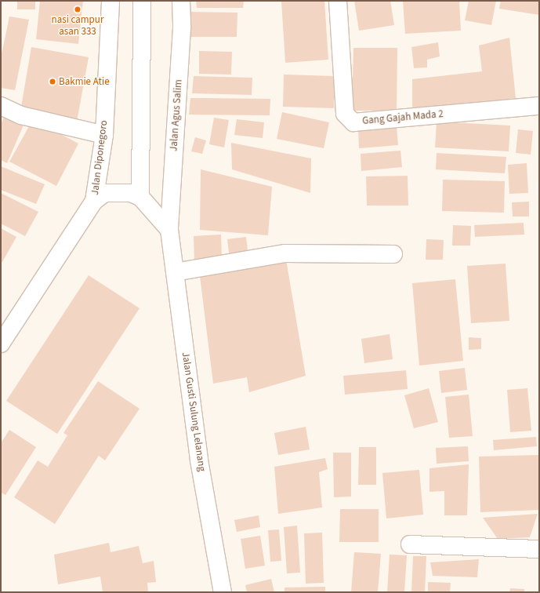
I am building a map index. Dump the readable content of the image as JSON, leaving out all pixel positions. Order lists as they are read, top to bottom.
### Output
{
  "streets": {
    "street": [
      "Jalan Agus Salim",
      "Gang Gajah Mada 2",
      "Jalan Diponegoro",
      "Jalan Gusti Sulung Lelanang"
    ]
  },
  "crossings": [
    ["Jalan Agus Salim", "Jalan Gusti Sulung Lelanang"]
  ],
  "places": ["nasi campur asan 333", "Bakmie Atie"]
}
